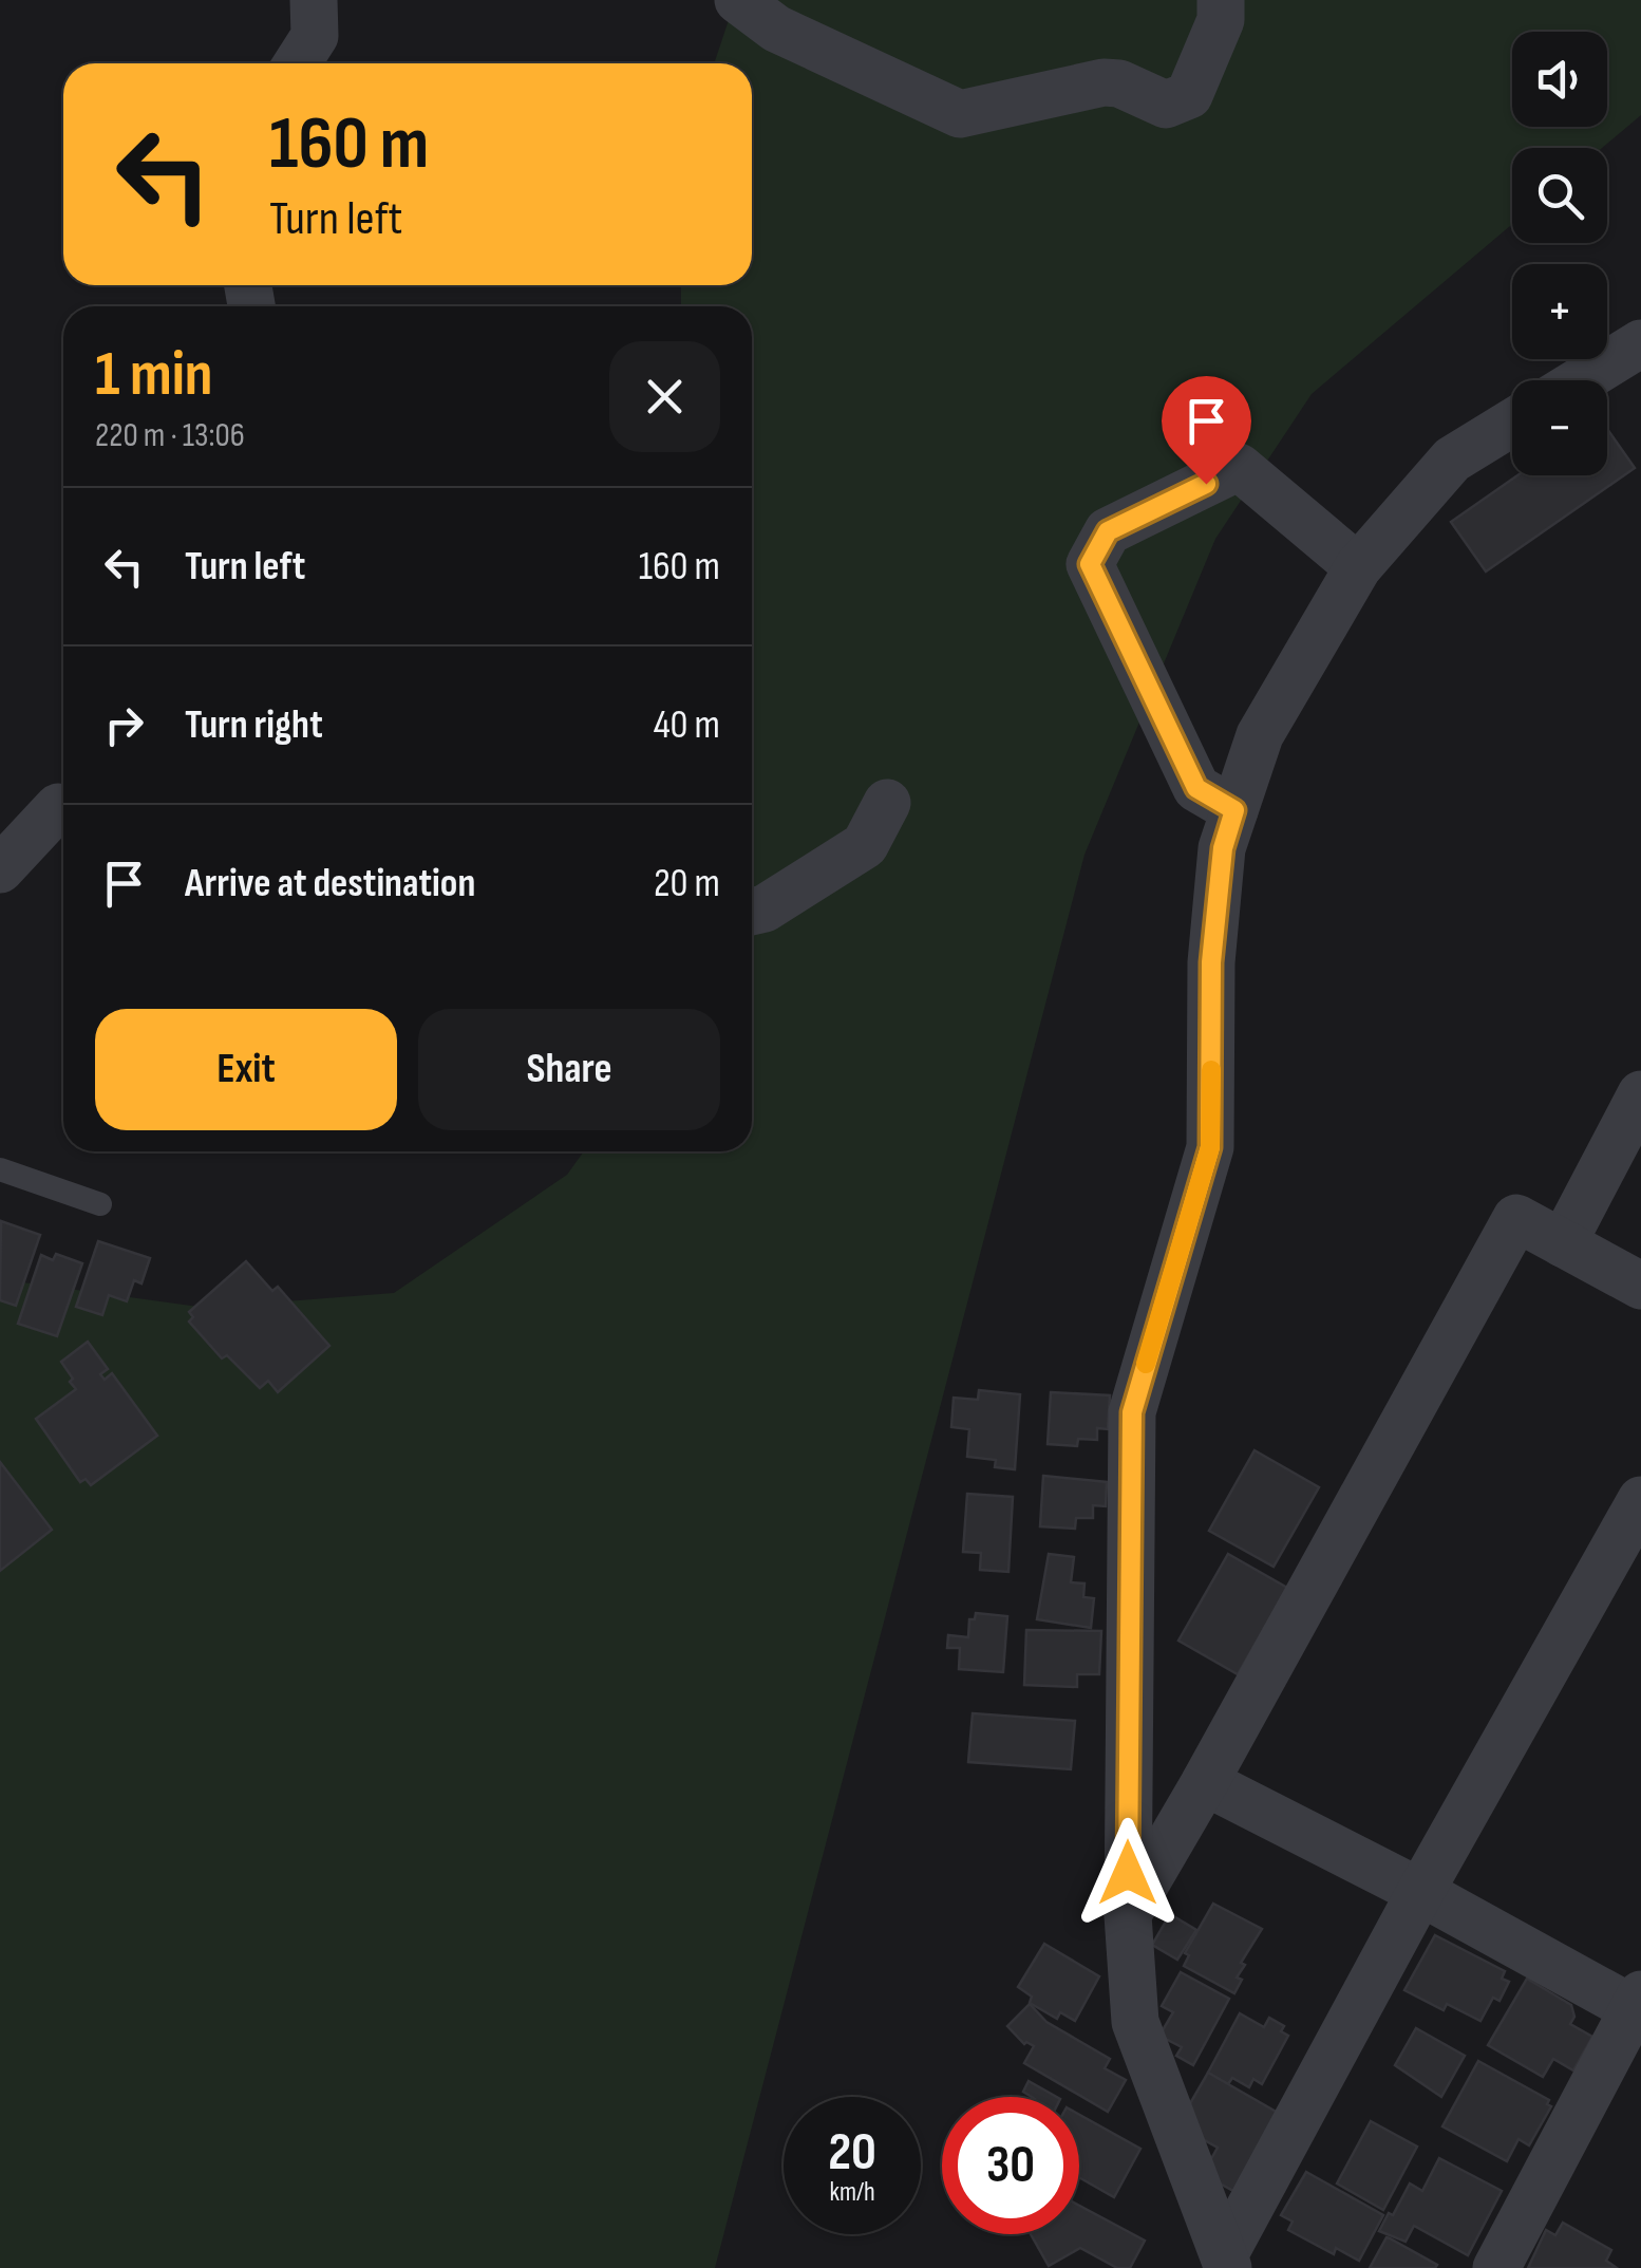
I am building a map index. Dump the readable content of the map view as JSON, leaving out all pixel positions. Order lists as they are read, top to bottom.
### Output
{
  "page": {
    "map_buttons": ["+", "−"],
    "turn": ["160 m", "Turn left"],
    "heading": ["1 min", "220 m · 13:06"],
    "list": [
      {
        "name": "Turn left",
        "value": "160 m"
      },
      {
        "name": "Turn right",
        "value": "40 m"
      },
      {
        "name": "Arrive at destination",
        "value": "20 m"
      }
    ],
    "buttons": ["Exit", "Share"],
    "speed": "20 km/h",
    "limit": "30"
  }
}
